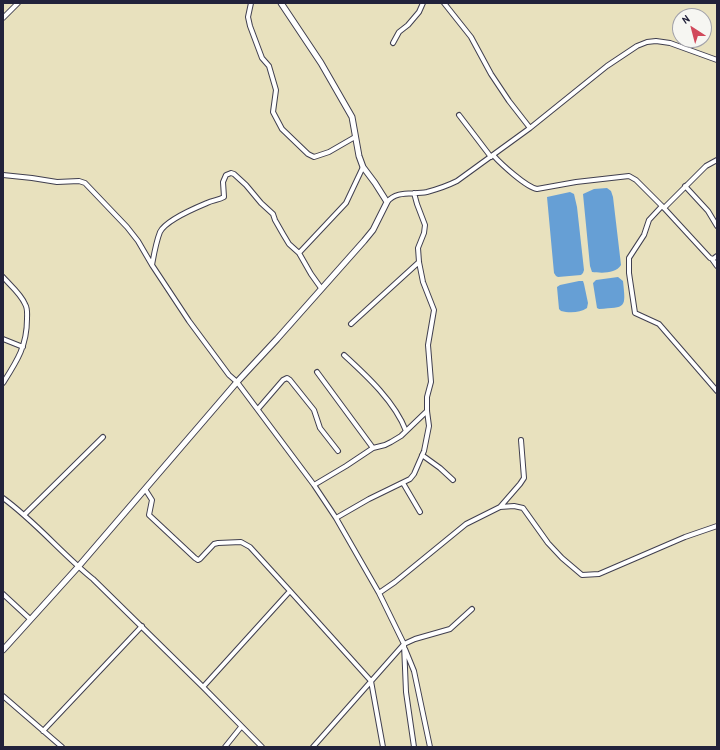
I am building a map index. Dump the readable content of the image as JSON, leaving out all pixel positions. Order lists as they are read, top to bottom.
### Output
{
  "north": "top left"
}
